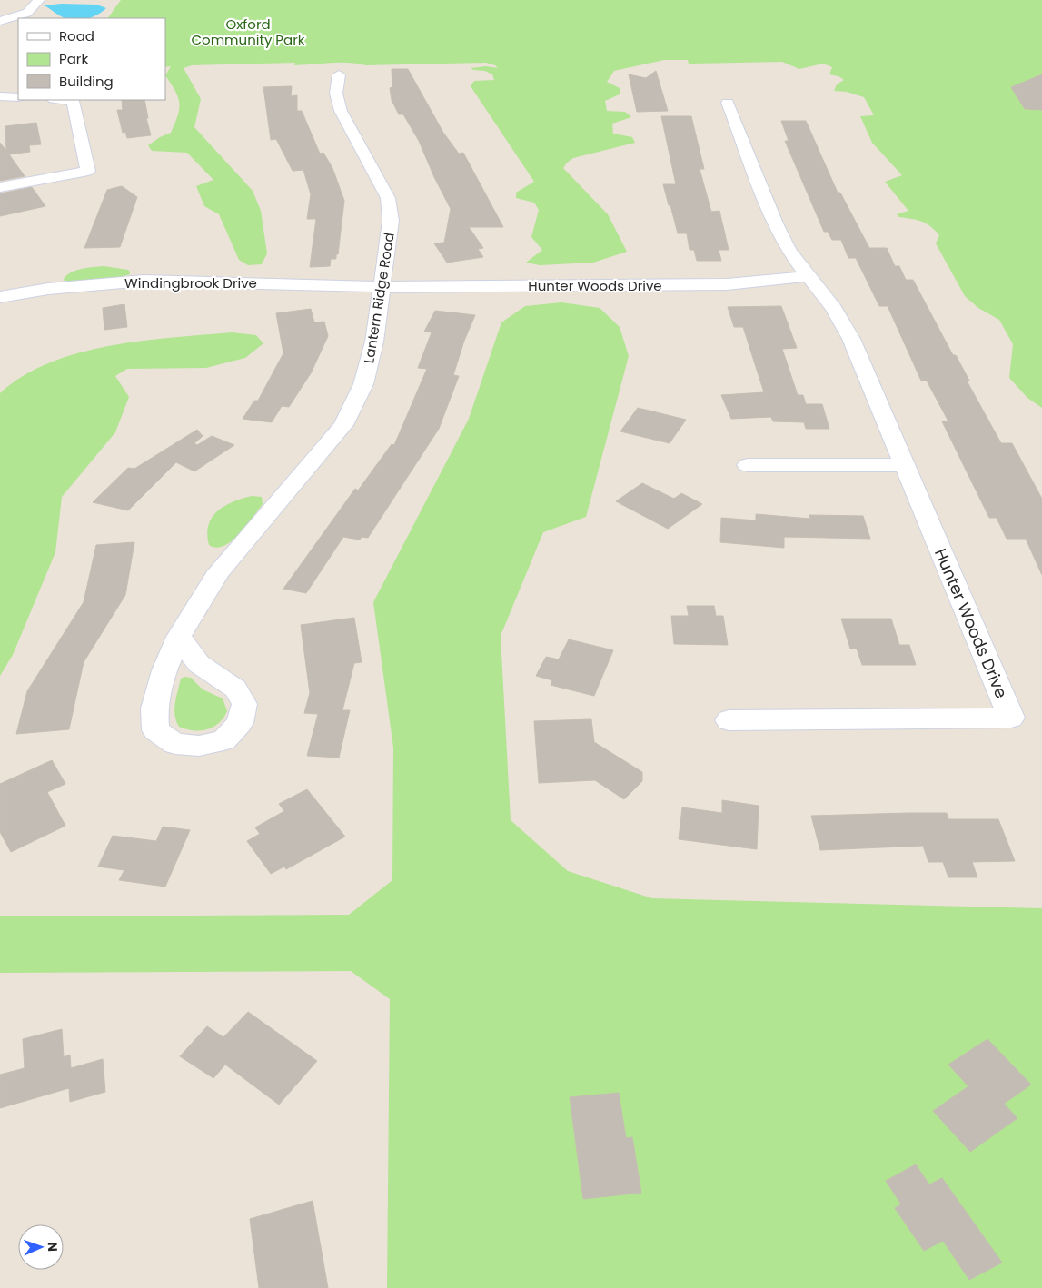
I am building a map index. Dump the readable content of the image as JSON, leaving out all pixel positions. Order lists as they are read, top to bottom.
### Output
{
  "streets": {
    "street": ["Windingbrook Drive", "Hunter Woods Drive", "Lantern Ridge Road"]
  },
  "crossings": [
    ["Windingbrook Drive", "Hunter Woods Drive"],
    ["Windingbrook Drive", "Lantern Ridge Road"],
    ["Hunter Woods Drive", "Lantern Ridge Road"]
  ],
  "parks": ["Oxford Community Park"],
  "legend": ["Road", "Park", "Building"],
  "north": "right"
}
